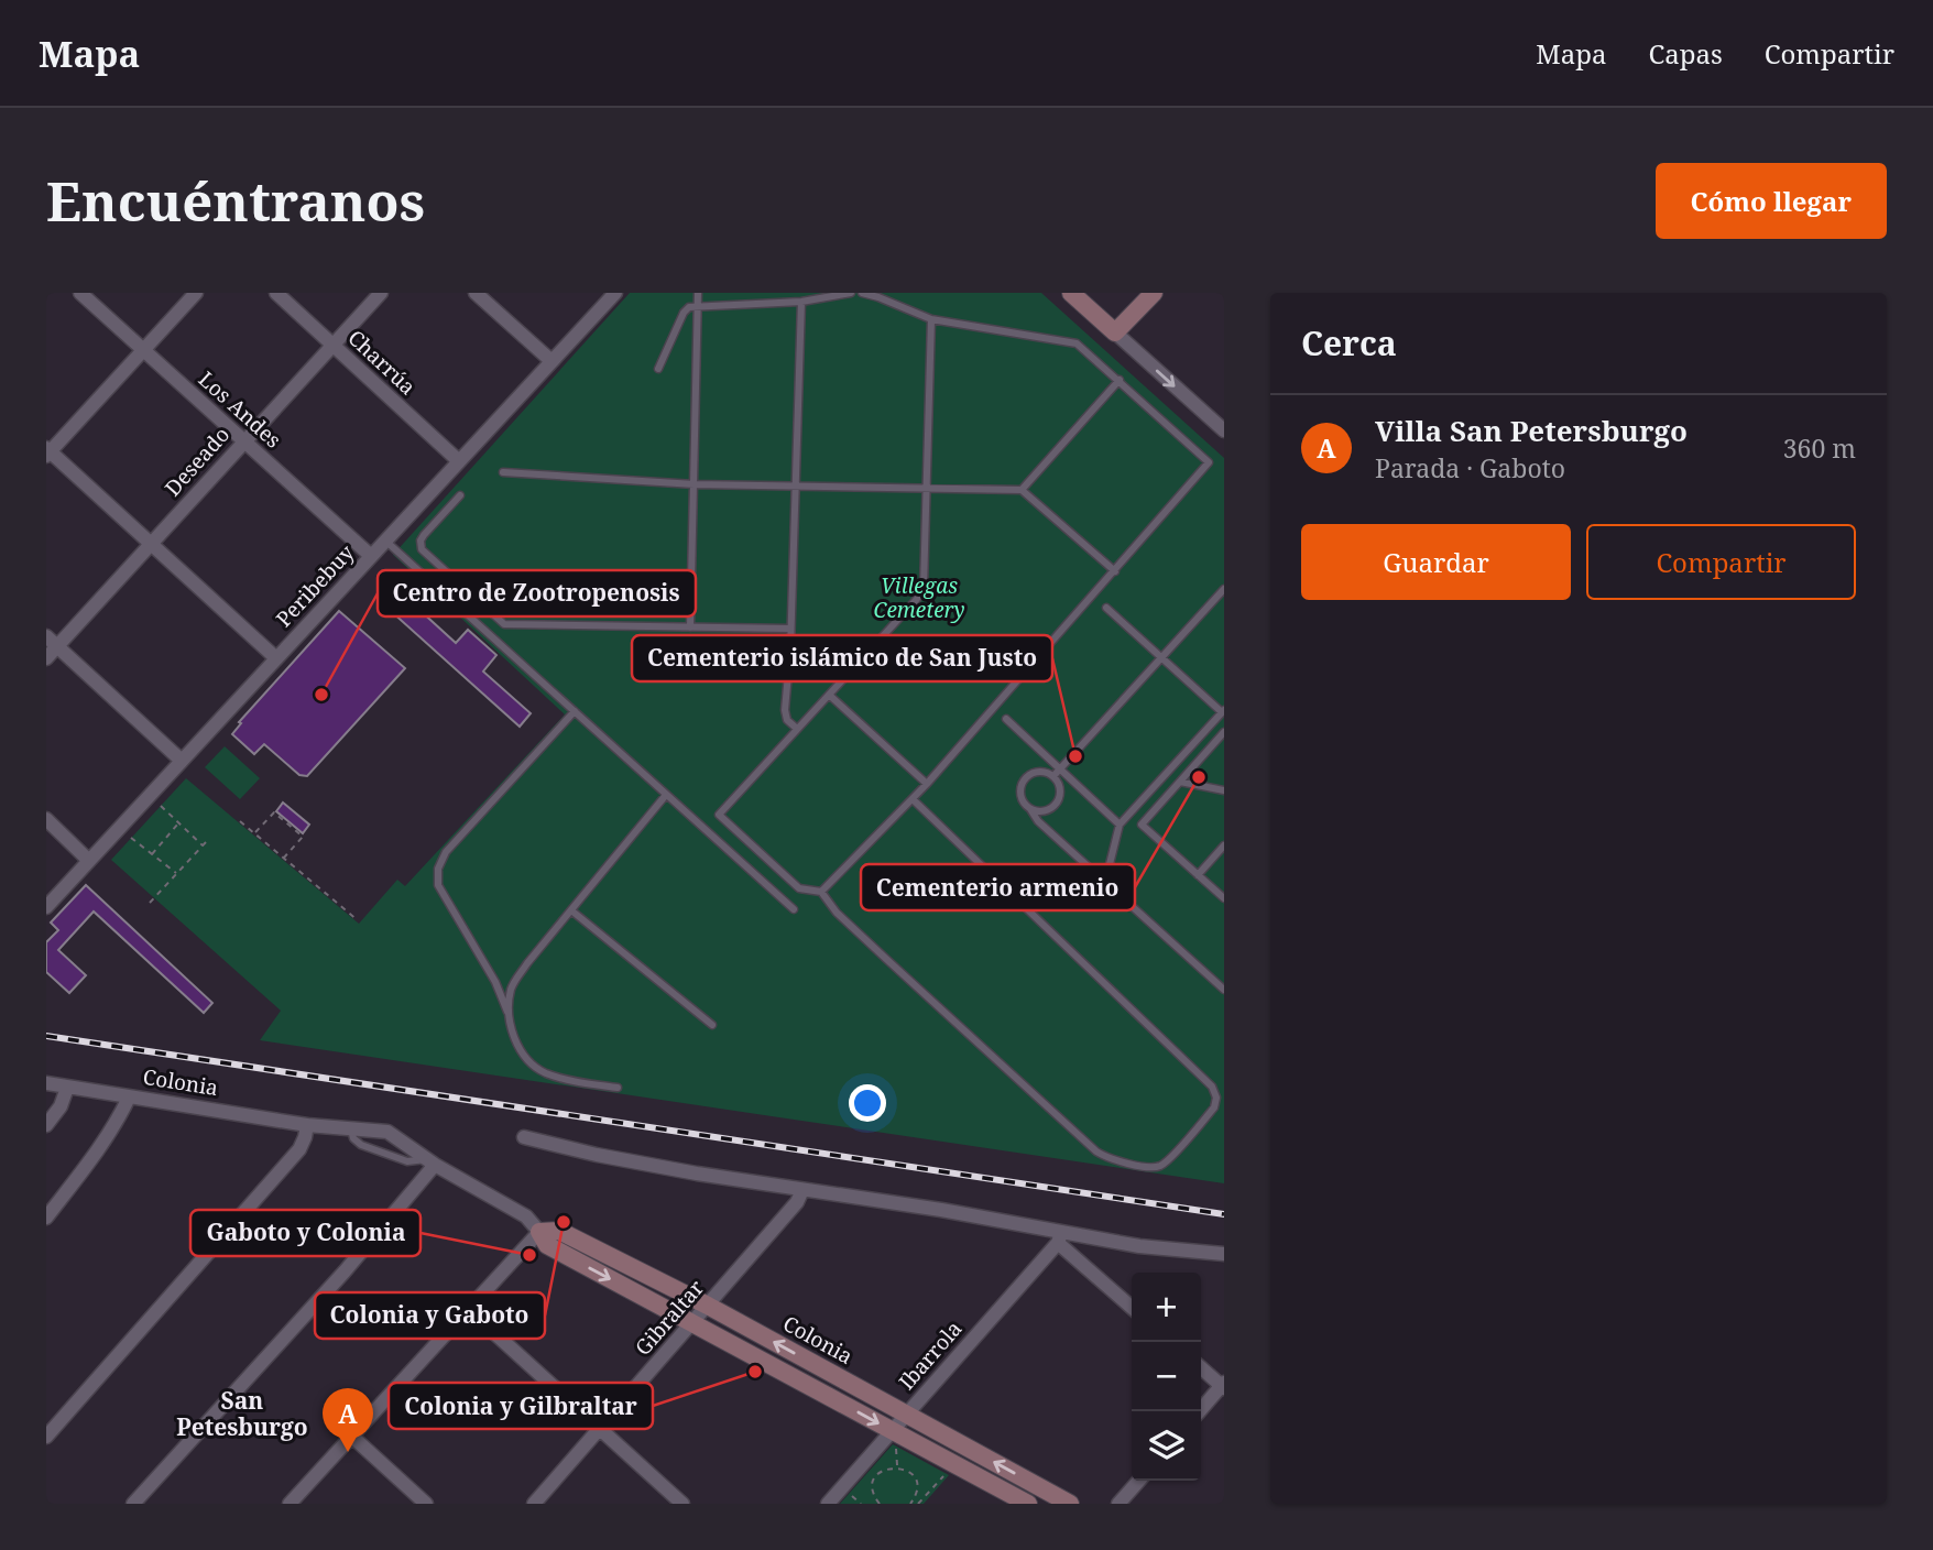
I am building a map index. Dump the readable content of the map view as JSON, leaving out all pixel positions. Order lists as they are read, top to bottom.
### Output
{
  "streets": {
    "street": [
      "Charrúa",
      "Los Andes",
      "Deseado",
      "Peribebuy",
      "Colonia",
      "Gibraltar",
      "Ibarrola"
    ]
  },
  "crossings": [
    ["Charrúa", "Deseado"],
    ["Charrúa", "Peribebuy"],
    ["Los Andes", "Deseado"],
    ["Los Andes", "Peribebuy"],
    ["Colonia", "Gibraltar"],
    ["Colonia", "Ibarrola"]
  ],
  "districts": ["San Petesburgo"],
  "parks": ["Villegas Cemetery"],
  "places": [
    "Centro de Zootropenosis",
    "Cementerio islámico de San Justo",
    "Cementerio armenio",
    "Colonia y Gaboto",
    "Gaboto y Colonia",
    "Colonia y Gilbraltar"
  ],
  "page": {
    "header": "Mapa",
    "nav": ["Mapa", "Capas", "Compartir"],
    "buttons": [
      "Cómo llegar",
      ["Guardar", "Compartir"]
    ],
    "title": "Encuéntranos",
    "heading": "Cerca",
    "list": [
      {
        "mark": "A",
        "name": "Villa San Petersburgo",
        "note": "Parada · Gaboto",
        "value": "360 m"
      }
    ],
    "map_buttons": ["+", "−"],
    "pins": "A"
  }
}
